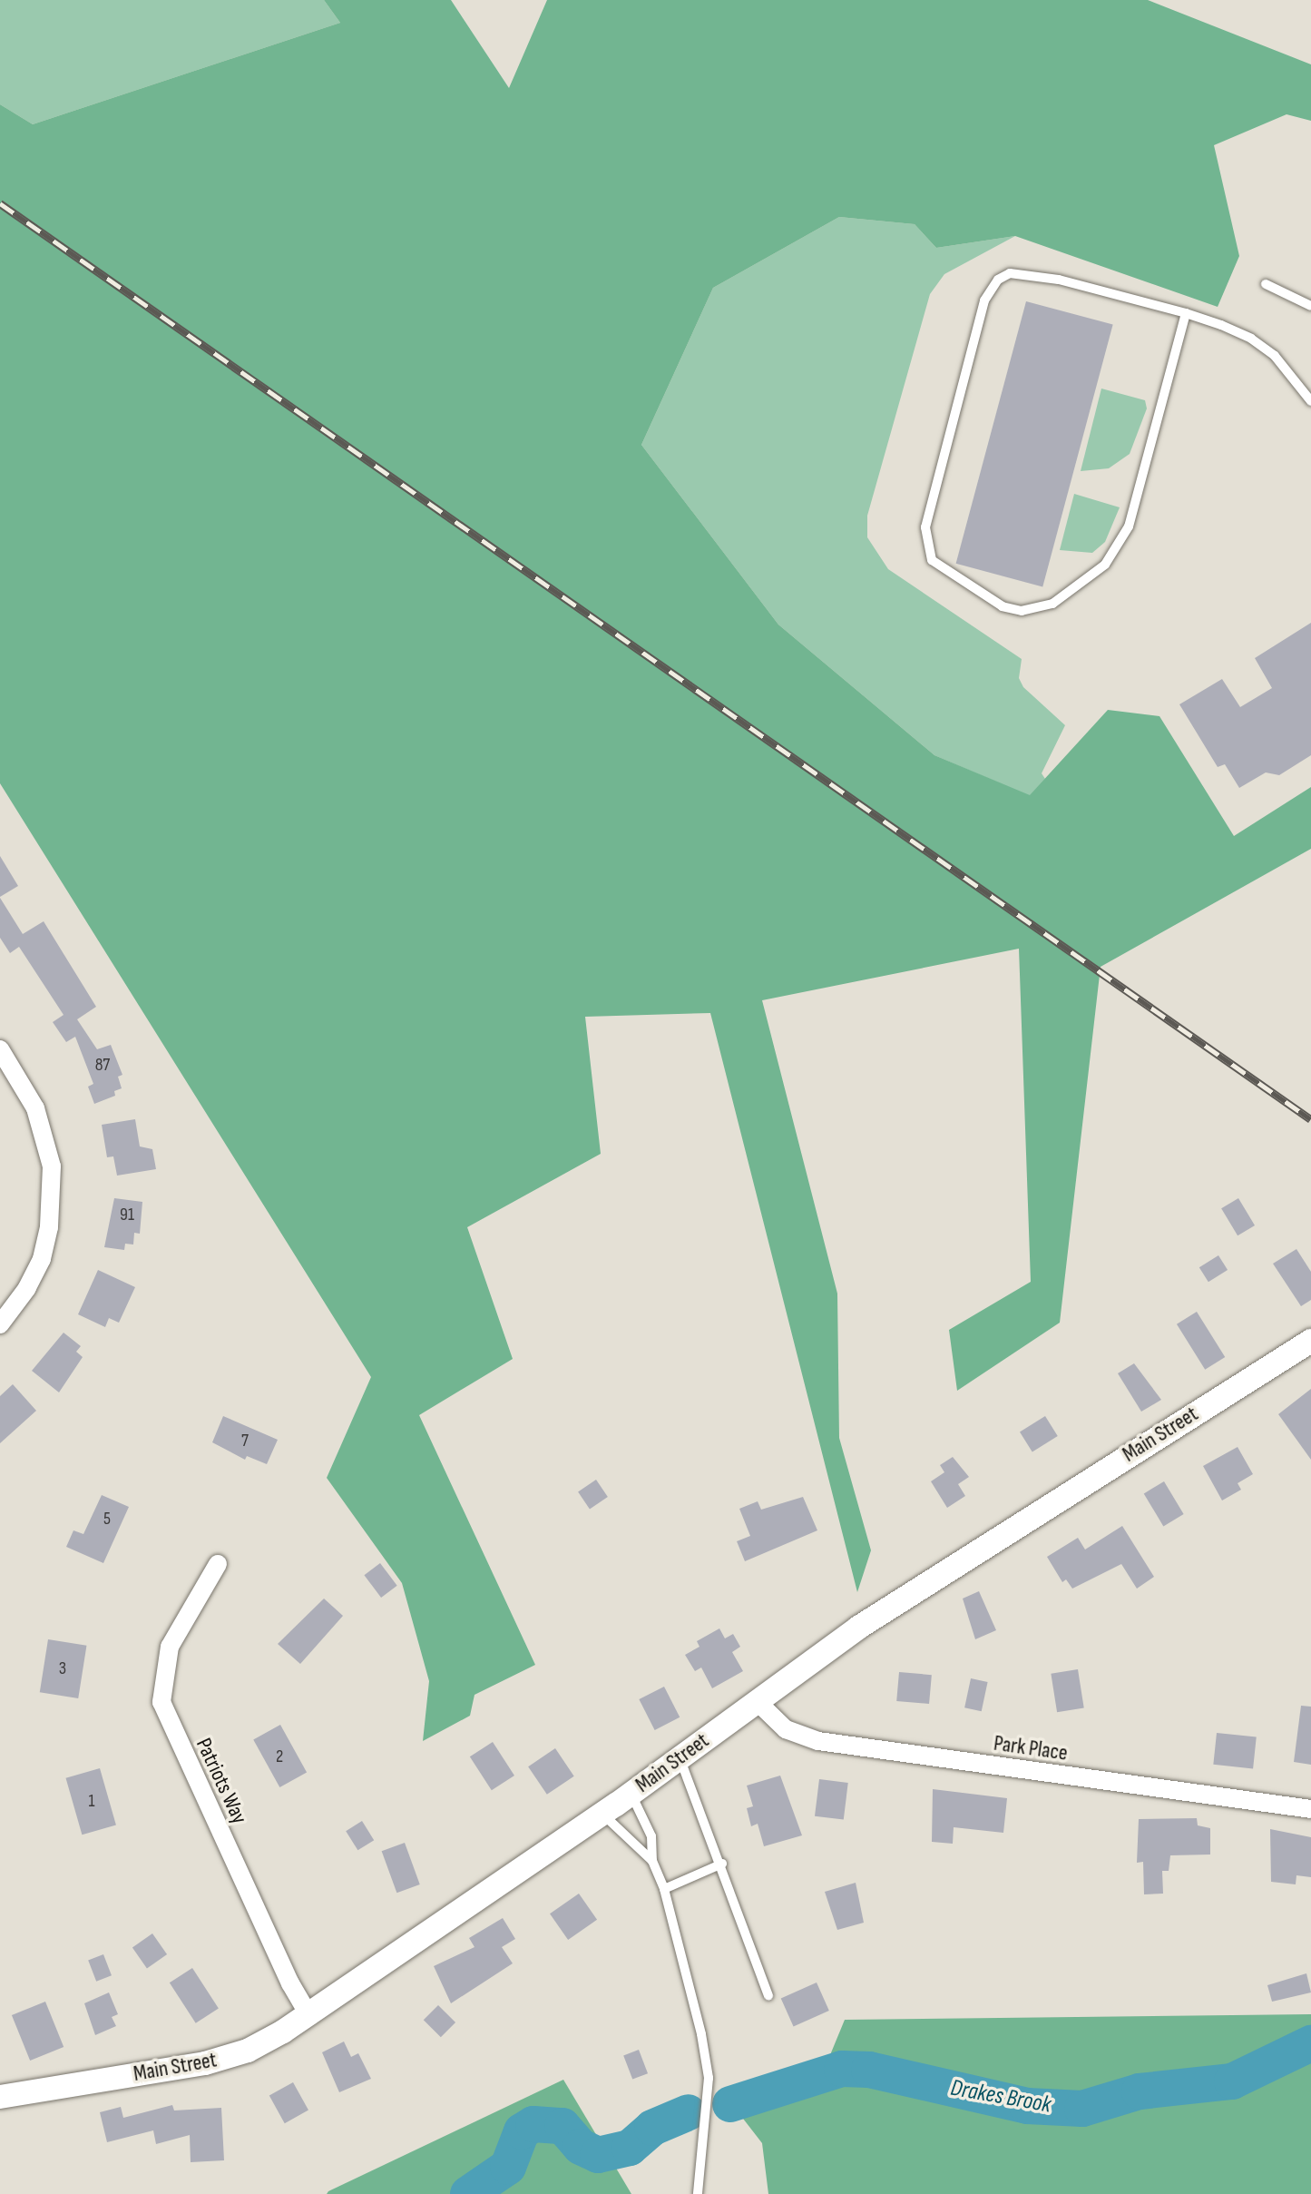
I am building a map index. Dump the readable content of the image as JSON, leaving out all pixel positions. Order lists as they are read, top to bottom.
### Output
{
  "streets": {
    "street": ["Main Street", "Park Place", "Patriots Way"]
  },
  "crossings": [
    ["Main Street", "Park Place"],
    ["Main Street", "Patriots Way"]
  ],
  "water": ["Drakes Brook"],
  "house_numbers": [
    "87",
    "91",
    "7",
    "5",
    "3",
    "2",
    "1"
  ]
}
